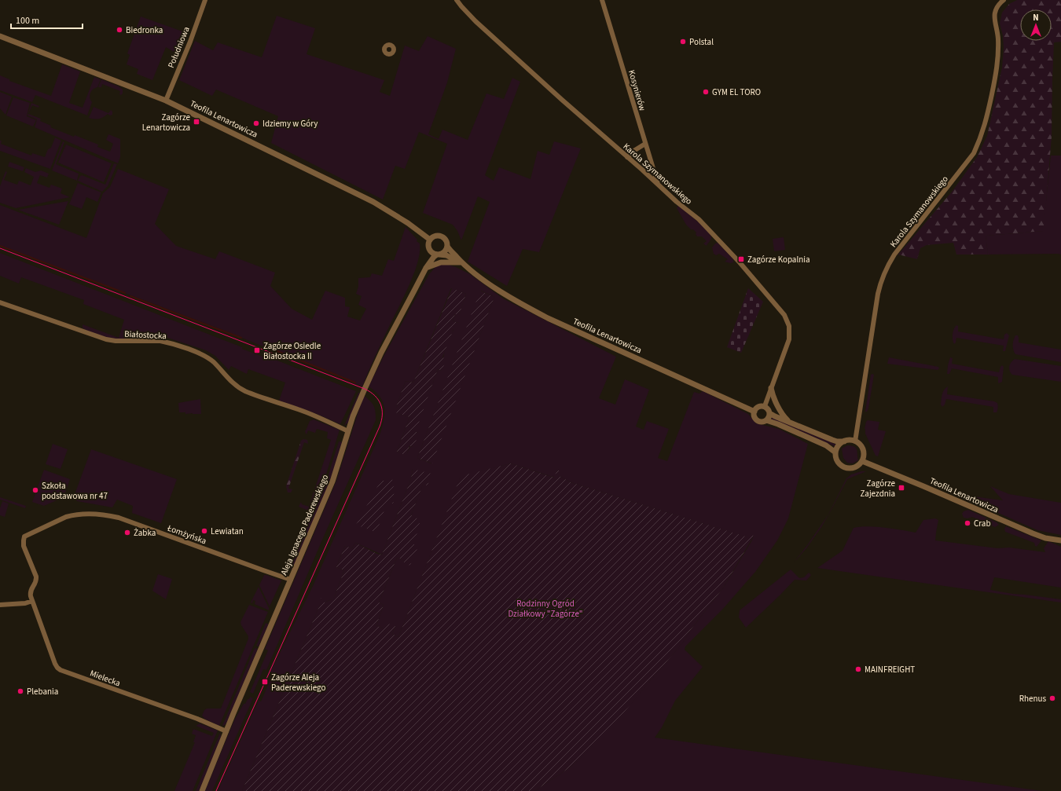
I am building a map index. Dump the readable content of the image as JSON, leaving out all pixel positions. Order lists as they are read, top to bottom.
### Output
{
  "streets": {
    "street": [
      "Południowa",
      "Kosynierów",
      "Teofila Lenartowicza",
      "Karola Szymanowskiego",
      "Białostocka",
      "Aleja Ignacego Paderewskiego",
      "Łomżyńska",
      "Mielecka"
    ]
  },
  "crossings": [
    ["Południowa", "Teofila Lenartowicza"],
    ["Kosynierów", "Karola Szymanowskiego"],
    ["Teofila Lenartowicza", "Karola Szymanowskiego"],
    ["Teofila Lenartowicza", "Aleja Ignacego Paderewskiego"],
    ["Białostocka", "Aleja Ignacego Paderewskiego"],
    ["Aleja Ignacego Paderewskiego", "Łomżyńska"],
    ["Aleja Ignacego Paderewskiego", "Mielecka"],
    ["Łomżyńska", "Mielecka"]
  ],
  "parks": ["Rodzinny Ogród Działkowy \"Zagórze\""],
  "places": {
    "other": [
      "Biedronka",
      "Polstal",
      "GYM EL TORO",
      "Idziemy w Góry",
      "Szkoła podstawowa nr 47",
      "Crab",
      "Lewiatan",
      "Żabka",
      "MAINFREIGHT",
      "Plebania",
      "Rhenus"
    ],
    "transit": [
      "Zagórze Lenartowicza",
      "Zagórze Kopalnia",
      "Zagórze Osiedle Białostocka II",
      "Zagórze Zajezdnia",
      "Zagórze Aleja Paderewskiego"
    ]
  },
  "scale_bar": "100 m",
  "north": "top"
}
